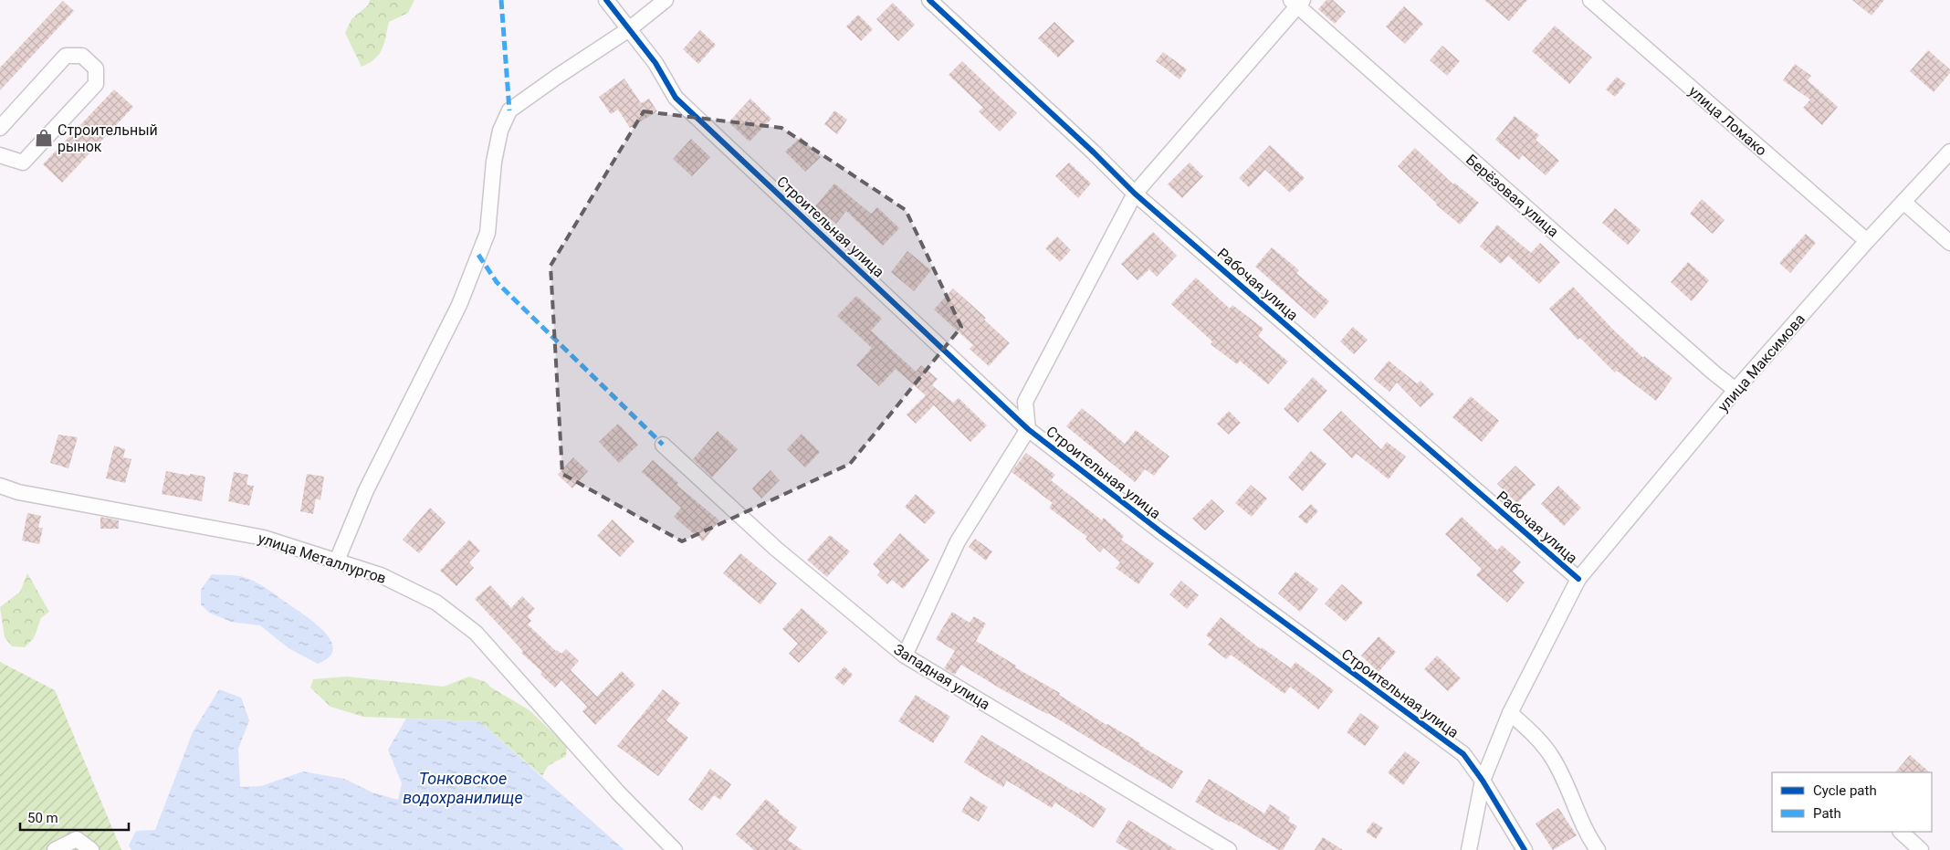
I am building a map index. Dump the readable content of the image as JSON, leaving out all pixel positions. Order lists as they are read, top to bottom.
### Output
{
  "streets": {
    "street": [
      "улица Ломако",
      "Берёзовая улица",
      "Строительная улица",
      "Рабочая улица",
      "улица Максимова",
      "улица Металлургов",
      "Западная улица"
    ]
  },
  "crossings": [
    ["улица Ломако", "улица Максимова"],
    ["Берёзовая улица", "улица Максимова"],
    ["Строительная улица", "улица Максимова"],
    ["Рабочая улица", "улица Максимова"]
  ],
  "water": ["Тонковское водохранилище"],
  "places": {
    "shop": ["Строительный рынок"]
  },
  "legend": ["Cycle path", "Path"],
  "scale_bar": "50 m"
}
